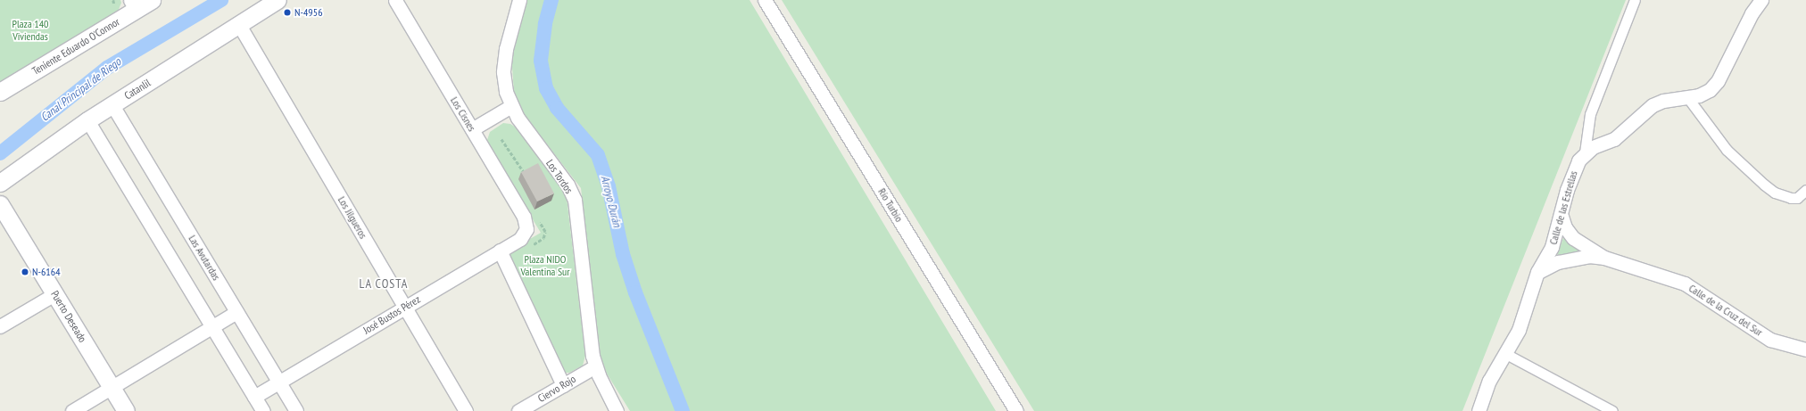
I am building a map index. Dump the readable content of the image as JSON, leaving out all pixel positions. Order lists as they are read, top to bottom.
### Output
{
  "streets": {
    "street": [
      "Teniente Eduardo O'Connor",
      "Catanlil",
      "Los Cisnes",
      "Los Tordos",
      "Río Turbio",
      "Calle de las Estrellas",
      "Los Jilgueros",
      "Las Avutardas",
      "Calle de la Cruz del Sur",
      "José Bustos Pérez",
      "Puerto Deseado",
      "Ciervo Rojo"
    ]
  },
  "crossings": [
    ["Catanlil", "Los Jilgueros"],
    ["Catanlil", "Las Avutardas"],
    ["Los Cisnes", "José Bustos Pérez"],
    ["Los Tordos", "Ciervo Rojo"],
    ["Calle de las Estrellas", "Calle de la Cruz del Sur"],
    ["Los Jilgueros", "José Bustos Pérez"],
    ["Las Avutardas", "José Bustos Pérez"]
  ],
  "districts": ["LA COSTA"],
  "water": ["Canal Principal de Riego", "Arroyo Durán"],
  "parks": ["Plaza 140 Viviendas", "Plaza NIDO Valentina Sur"],
  "places": ["N-4956", "N-6164"]
}
